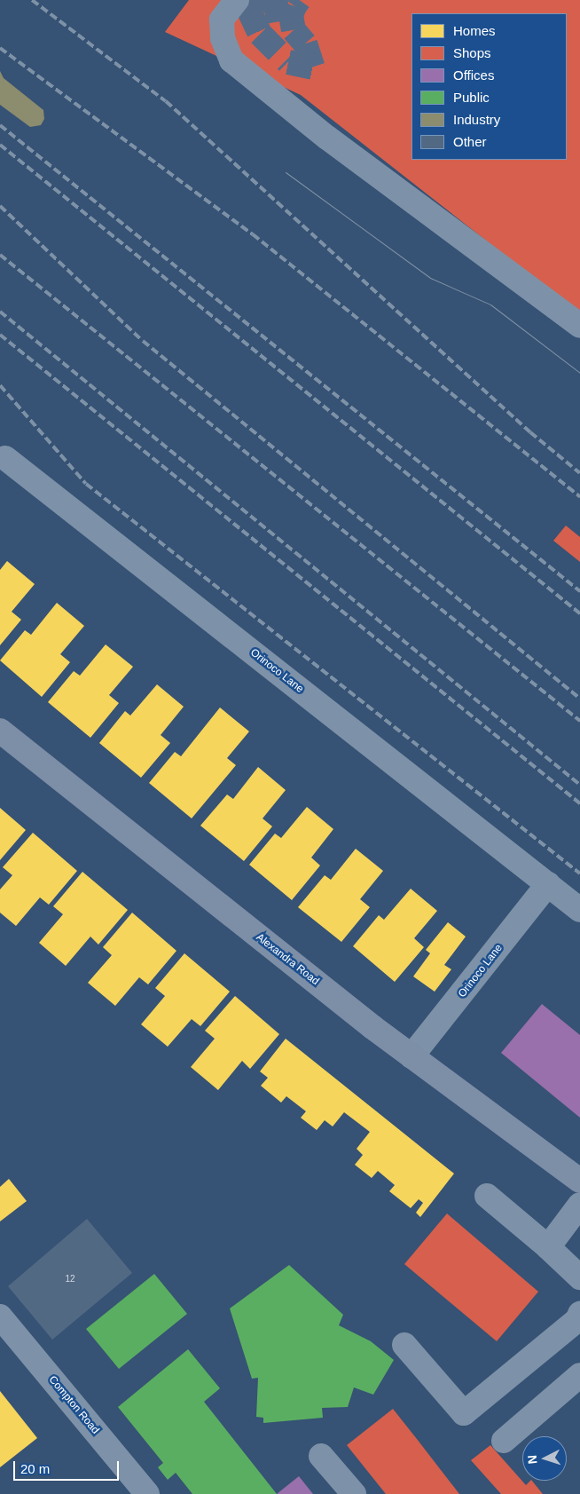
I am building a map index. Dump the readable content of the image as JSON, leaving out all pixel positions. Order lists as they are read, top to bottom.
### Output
{
  "streets": {
    "main road": ["Alexandra Road"],
    "street": ["Orinoco Lane", "Compton Road"]
  },
  "crossings": [
    ["Orinoco Lane", "Alexandra Road"]
  ],
  "house_numbers": ["12"],
  "legend": [
    "Homes",
    "Shops",
    "Offices",
    "Public",
    "Industry",
    "Other"
  ],
  "scale_bar": "20 m",
  "north": "left"
}
